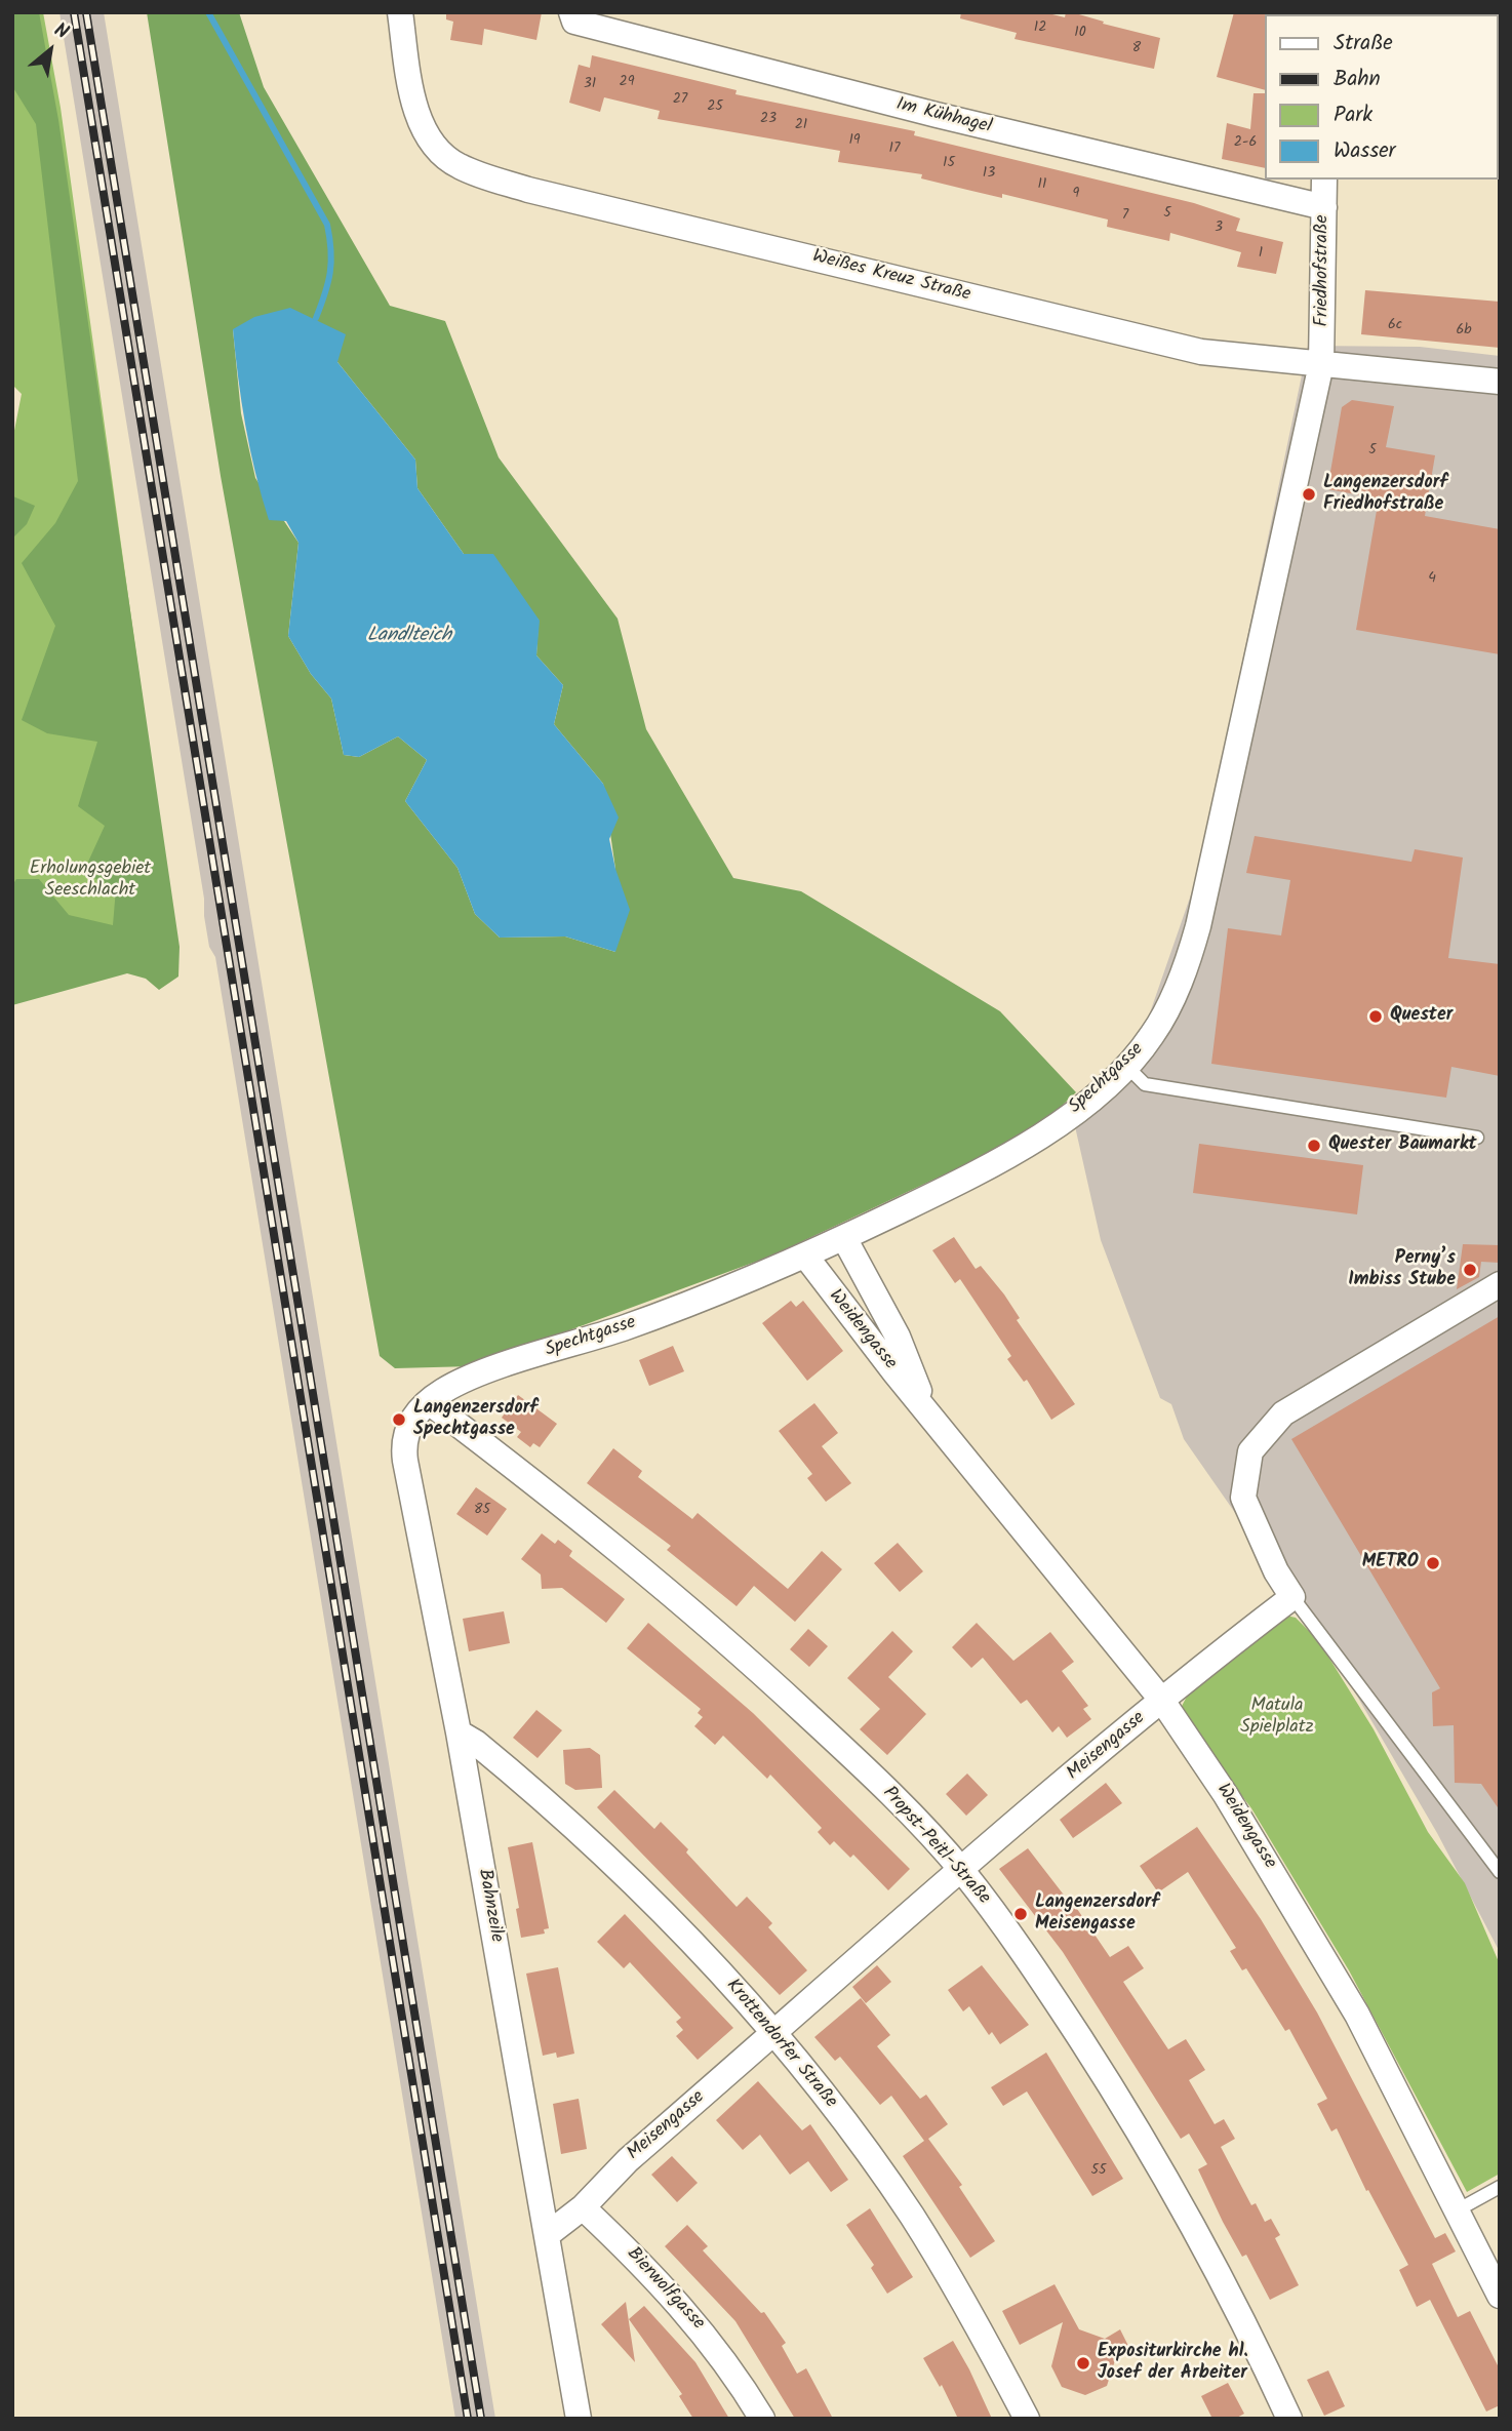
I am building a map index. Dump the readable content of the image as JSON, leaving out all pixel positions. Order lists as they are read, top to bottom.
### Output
{
  "streets": {
    "street": [
      "Im Kühhagel",
      "Friedhofstraße",
      "Weißes Kreuz Straße",
      "Spechtgasse",
      "Weidengasse",
      "Meisengasse",
      "Propst-Peitl-Straße",
      "Bahnzeile",
      "Krottendorfer Straße",
      "Bierwolfgasse"
    ]
  },
  "crossings": [
    ["Im Kühhagel", "Friedhofstraße"],
    ["Friedhofstraße", "Weißes Kreuz Straße"],
    ["Friedhofstraße", "Spechtgasse"],
    ["Weißes Kreuz Straße", "Spechtgasse"],
    ["Spechtgasse", "Weidengasse"],
    ["Spechtgasse", "Propst-Peitl-Straße"],
    ["Spechtgasse", "Bahnzeile"],
    ["Weidengasse", "Meisengasse"],
    ["Meisengasse", "Propst-Peitl-Straße"],
    ["Meisengasse", "Krottendorfer Straße"],
    ["Meisengasse", "Bierwolfgasse"],
    ["Propst-Peitl-Straße", "Bahnzeile"],
    ["Bahnzeile", "Krottendorfer Straße"]
  ],
  "water": ["Landlteich"],
  "parks": ["Erholungsgebiet Seeschlacht", "Matula Spielplatz"],
  "places": [
    "Langenzersdorf Friedhofstraße",
    "Quester",
    "Quester Baumarkt",
    "Perny’s Imbiss Stube",
    "Langenzersdorf Spechtgasse",
    "METRO",
    "Langenzersdorf Meisengasse",
    "Expositurkirche hl. Josef der Arbeiter"
  ],
  "house_numbers": [
    "12",
    "10",
    "8",
    "29",
    "31",
    "27",
    "25",
    "23",
    "21",
    "19",
    "2-6",
    "17",
    "15",
    "13",
    "11",
    "9",
    "5",
    "7",
    "3",
    "1",
    "6c",
    "6b",
    "5",
    "4",
    "85",
    "55"
  ],
  "legend": [
    "Straße",
    "Bahn",
    "Park",
    "Wasser"
  ],
  "north": "top right"
}
